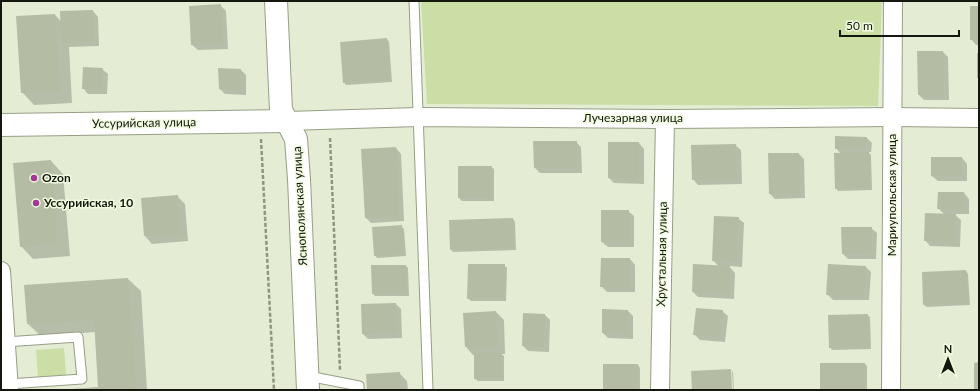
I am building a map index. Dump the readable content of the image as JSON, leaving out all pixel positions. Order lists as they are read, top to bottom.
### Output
{
  "streets": {
    "street": [
      "Лучезарная улица",
      "Уссурийская улица",
      "Мариупольская улица",
      "Яснополянская улица",
      "Хрустальная улица"
    ]
  },
  "crossings": [
    ["Лучезарная улица", "Уссурийская улица"],
    ["Лучезарная улица", "Мариупольская улица"],
    ["Лучезарная улица", "Яснополянская улица"],
    ["Лучезарная улица", "Хрустальная улица"],
    ["Уссурийская улица", "Яснополянская улица"]
  ],
  "places": ["Ozon", "Уссурийская, 10"],
  "scale_bar": "50 m",
  "north": "top"
}
